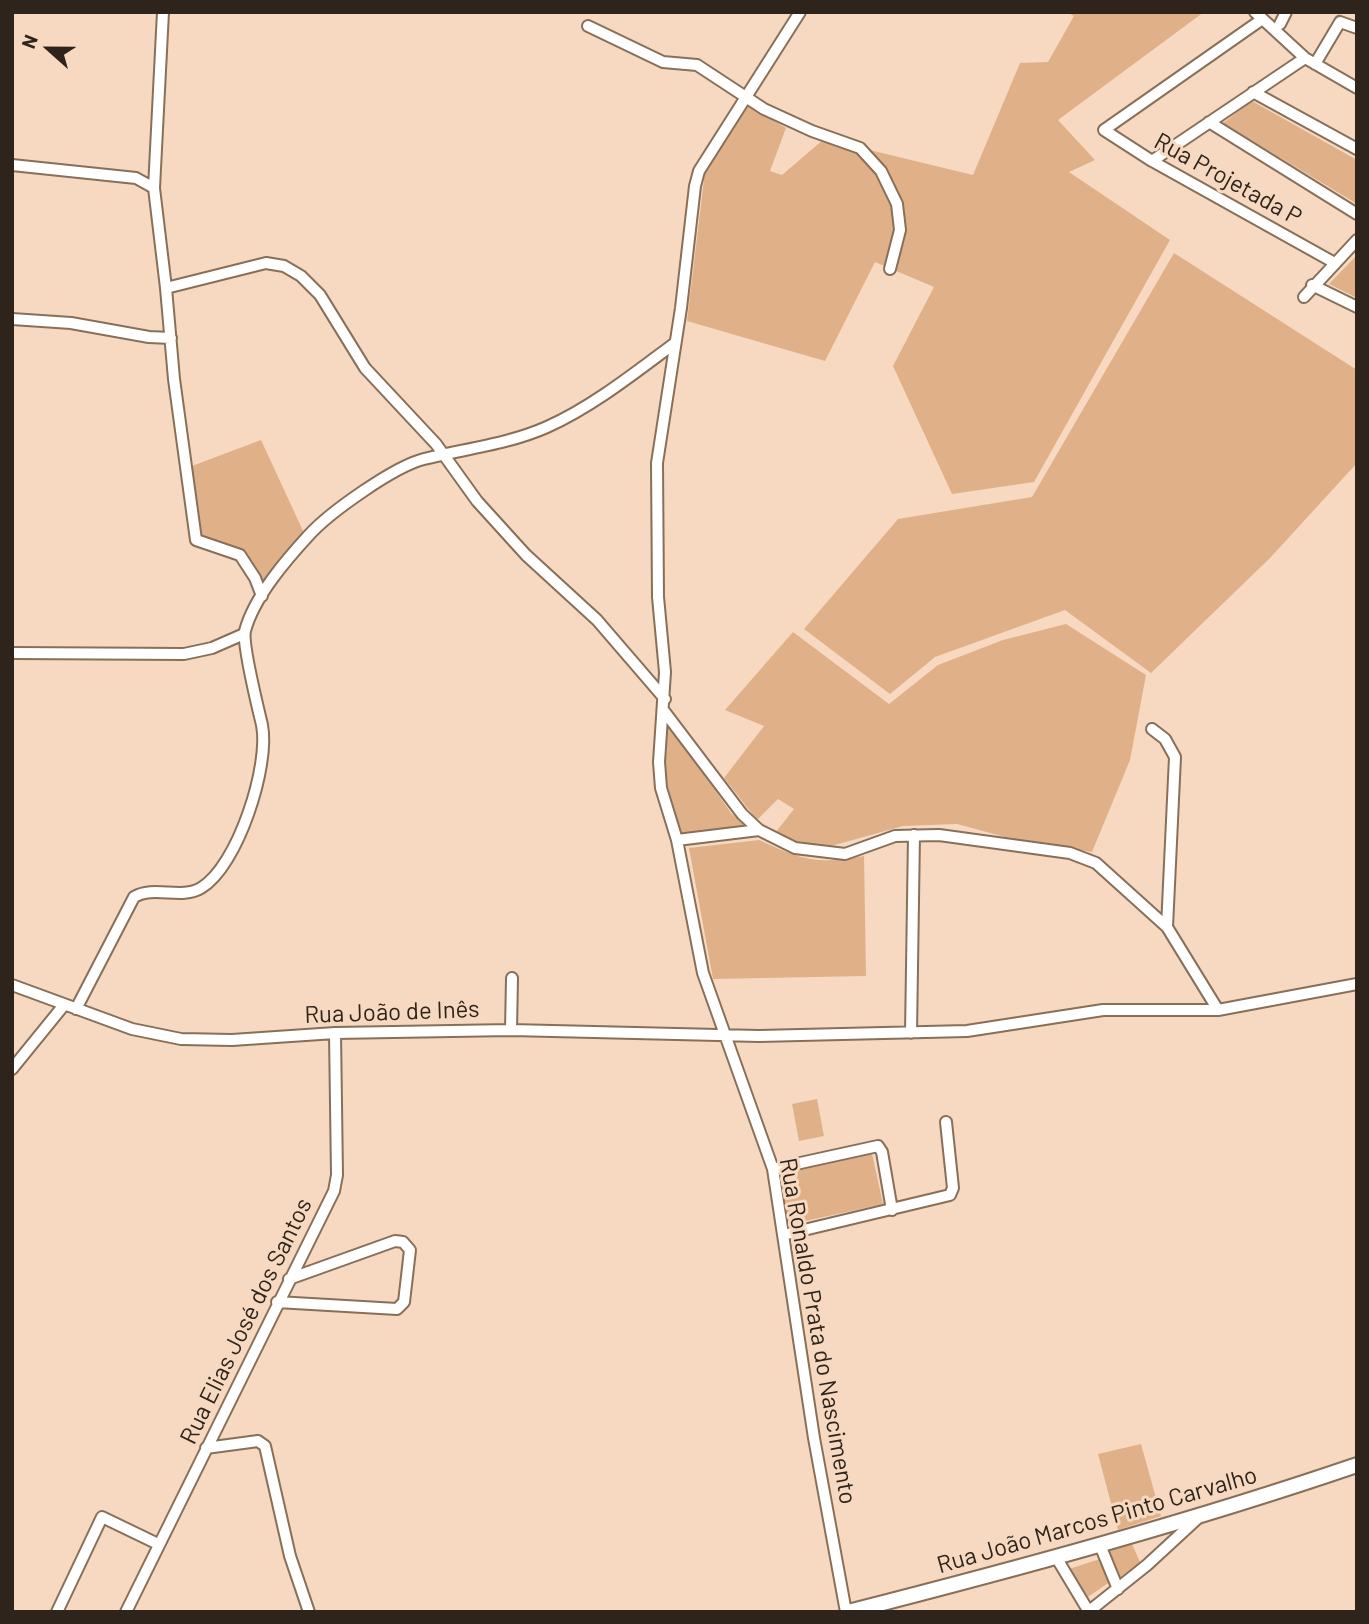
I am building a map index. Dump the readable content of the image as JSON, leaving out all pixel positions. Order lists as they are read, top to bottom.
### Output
{
  "streets": {
    "main road": ["Rua João Marcos Pinto Carvalho"],
    "street": [
      "Rua Projetada P",
      "Rua João de Inês",
      "Rua Elias José dos Santos",
      "Rua Ronaldo Prata do Nascimento"
    ]
  },
  "crossings": [
    ["Rua João de Inês", "Rua Elias José dos Santos"],
    ["Rua João de Inês", "Rua Ronaldo Prata do Nascimento"],
    ["Rua Ronaldo Prata do Nascimento", "Rua João Marcos Pinto Carvalho"]
  ],
  "north": "left"
}
